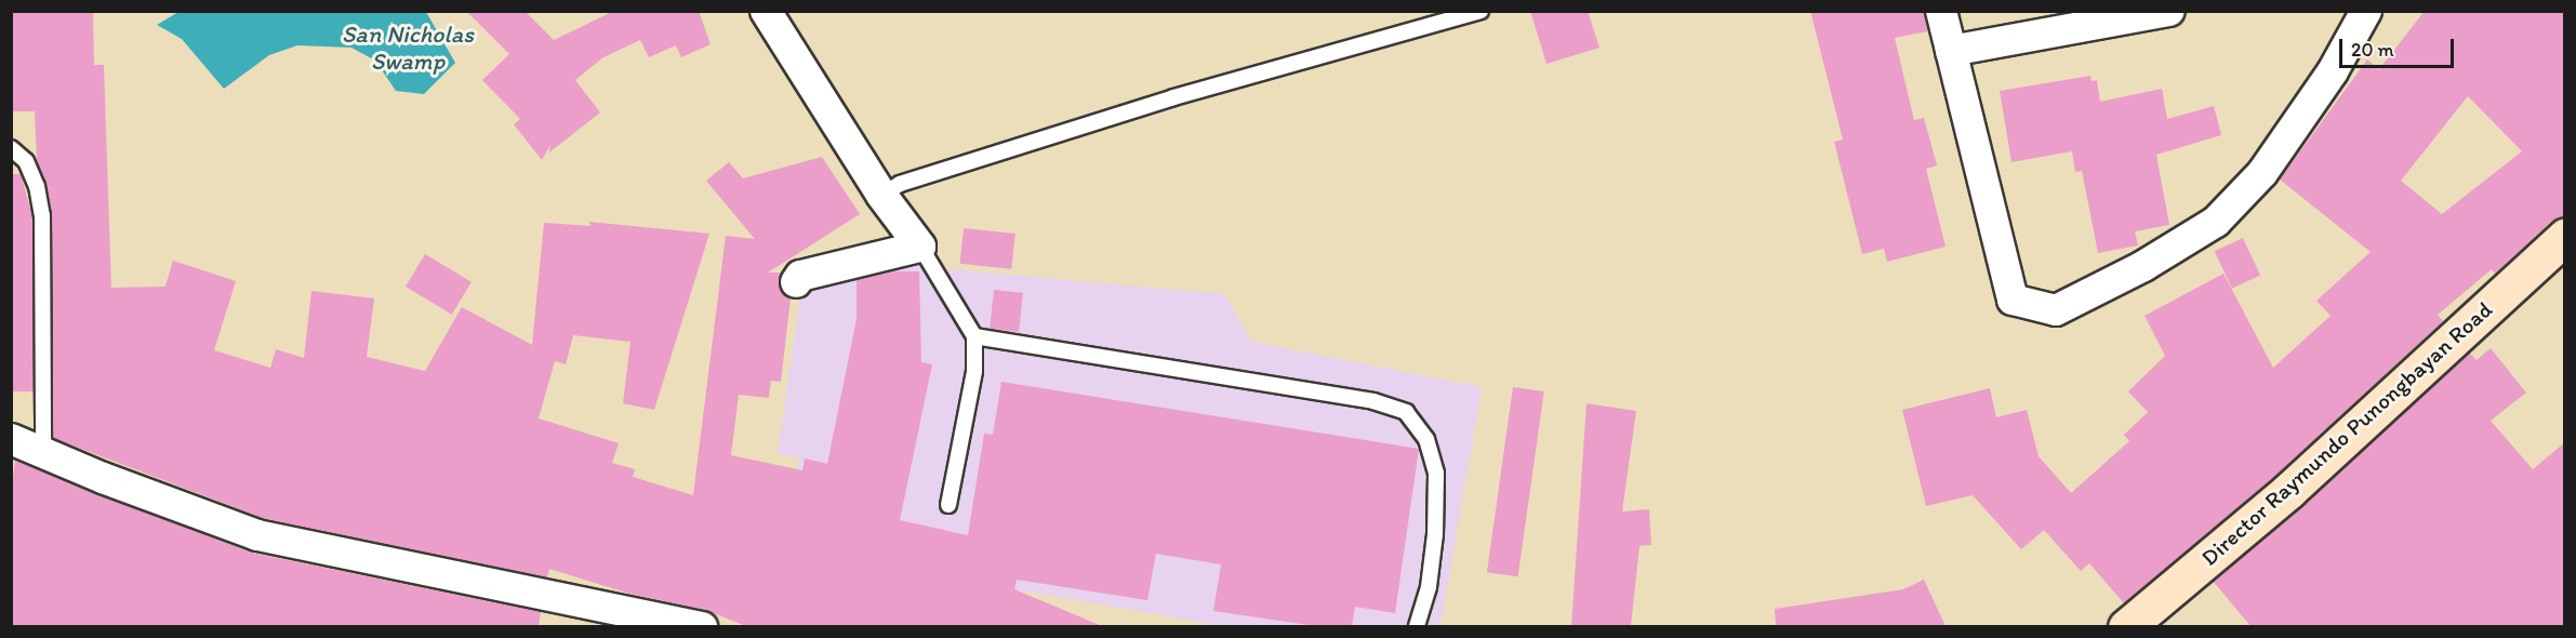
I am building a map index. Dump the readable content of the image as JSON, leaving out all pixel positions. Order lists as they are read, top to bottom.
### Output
{
  "streets": {
    "street": ["Director Raymundo Punongbayan Road"]
  },
  "water": ["San Nicholas Swamp"],
  "scale_bar": "20 m"
}
